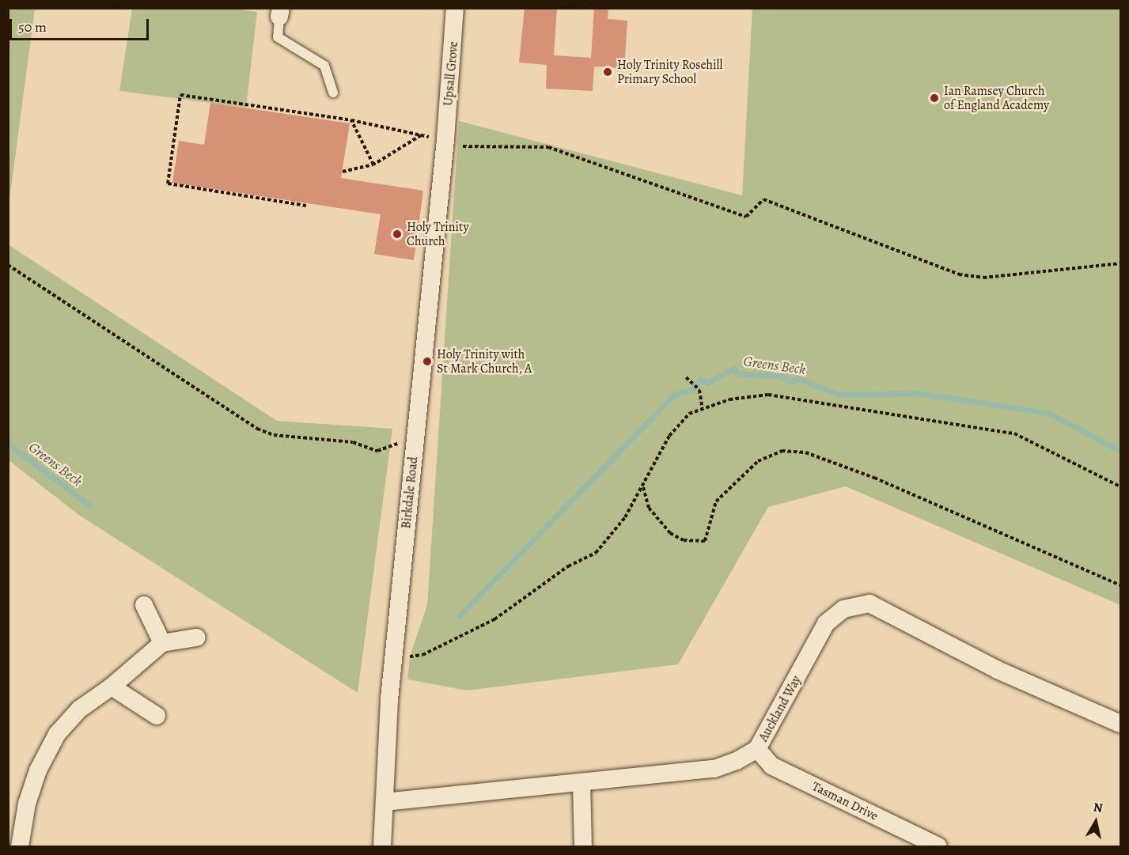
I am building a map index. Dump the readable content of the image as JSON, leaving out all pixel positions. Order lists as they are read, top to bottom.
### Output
{
  "streets": {
    "street": [
      "Upsall Grove",
      "Birkdale Road",
      "Auckland Way",
      "Tasman Drive"
    ]
  },
  "crossings": [
    ["Upsall Grove", "Birkdale Road"],
    ["Birkdale Road", "Auckland Way"],
    ["Auckland Way", "Tasman Drive"]
  ],
  "water": ["Greens Beck"],
  "places": [
    "Holy Trinity Rosehill Primary School",
    "Ian Ramsey Church of England Academy",
    "Holy Trinity Church",
    "Holy Trinity with St Mark Church, A"
  ],
  "scale_bar": "50 m",
  "north": "top"
}
